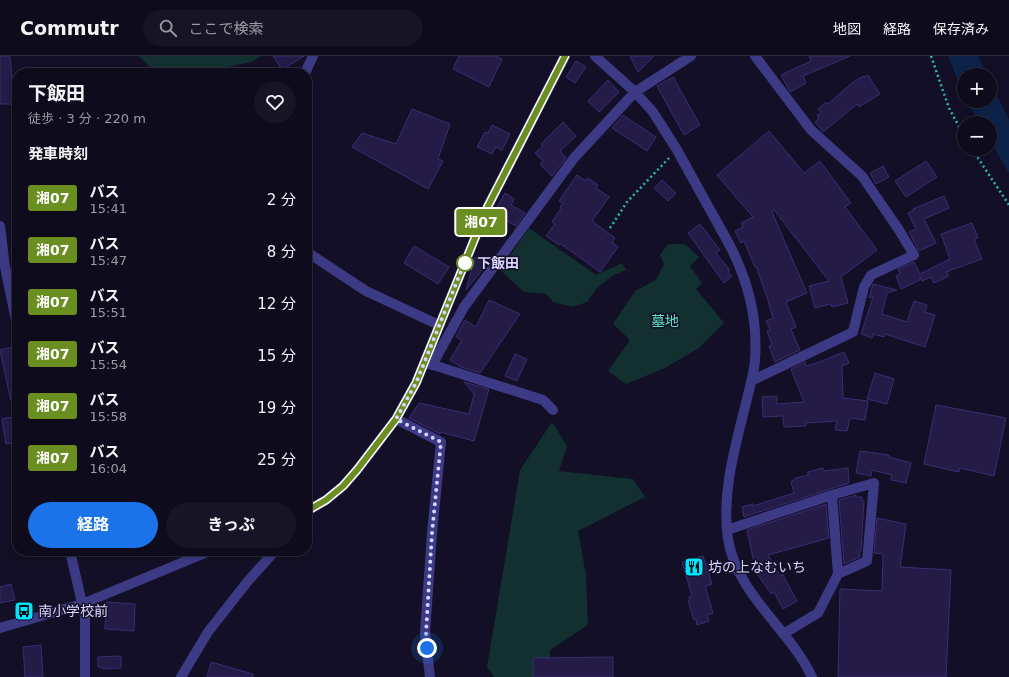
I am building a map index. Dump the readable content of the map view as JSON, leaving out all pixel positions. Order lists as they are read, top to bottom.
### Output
{
  "parks": ["墓地"],
  "places": {
    "other": ["下飯田"],
    "restaurant": ["坊の上なむいち"],
    "bus stop": ["南小学校前"]
  },
  "lines": ["bus line 湘07"],
  "page": {
    "header": "Commutr",
    "search": "ここで検索",
    "nav": ["地図", "経路", "保存済み"],
    "on_map": "湘07",
    "map_buttons": ["+", "−"],
    "heading": [
      ["下飯田", "徒歩 · 3 分 · 220 m"],
      "発車時刻"
    ],
    "list": [
      {
        "mark": "湘07",
        "name": "バス",
        "note": "15:41",
        "value": "2 分"
      },
      {
        "mark": "湘07",
        "name": "バス",
        "note": "15:47",
        "value": "8 分"
      },
      {
        "mark": "湘07",
        "name": "バス",
        "note": "15:51",
        "value": "12 分"
      },
      {
        "mark": "湘07",
        "name": "バス",
        "note": "15:54",
        "value": "15 分"
      },
      {
        "mark": "湘07",
        "name": "バス",
        "note": "15:58",
        "value": "19 分"
      },
      {
        "mark": "湘07",
        "name": "バス",
        "note": "16:04",
        "value": "25 分"
      }
    ],
    "buttons": ["経路", "きっぷ"]
  }
}
